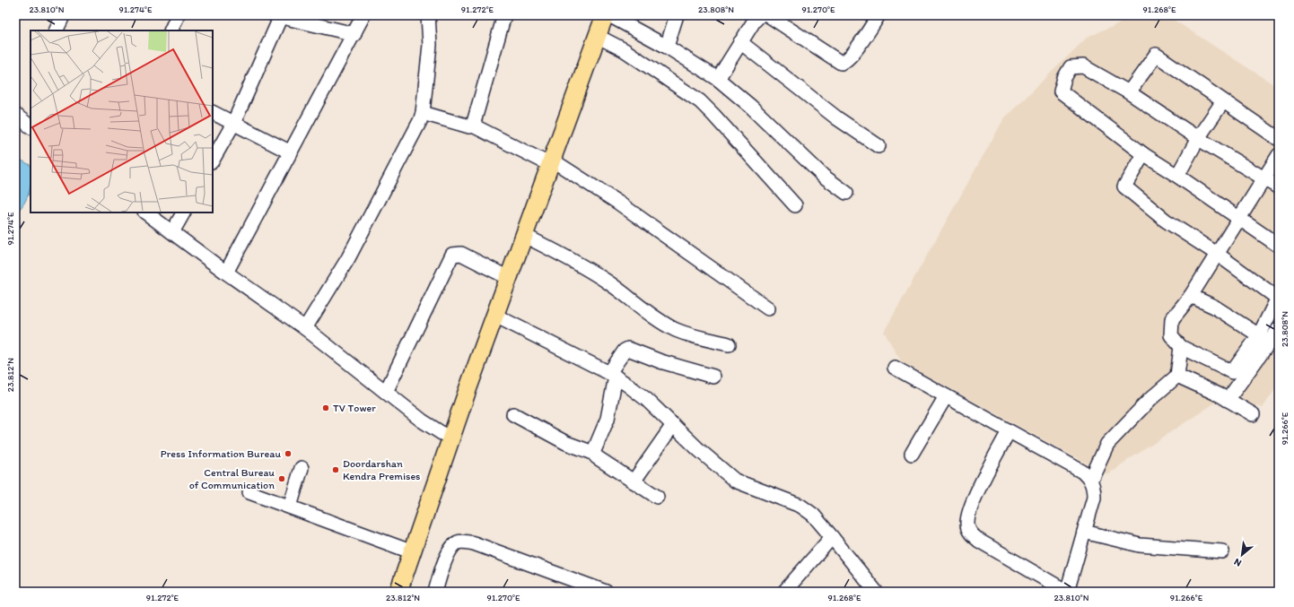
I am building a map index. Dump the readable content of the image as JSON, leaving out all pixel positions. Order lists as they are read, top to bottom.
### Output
{
  "places": [
    "TV Tower",
    "Press Information Bureau",
    "Doordarshan Kendra Premises",
    "Central Bureau of Communication"
  ],
  "north": "bottom left",
  "coordinates": [
    "23.810°N",
    "91.274°E",
    "91.272°E",
    "23.808°N",
    "91.270°E",
    "91.268°E",
    "23.812°N",
    "91.266°E"
  ]
}
